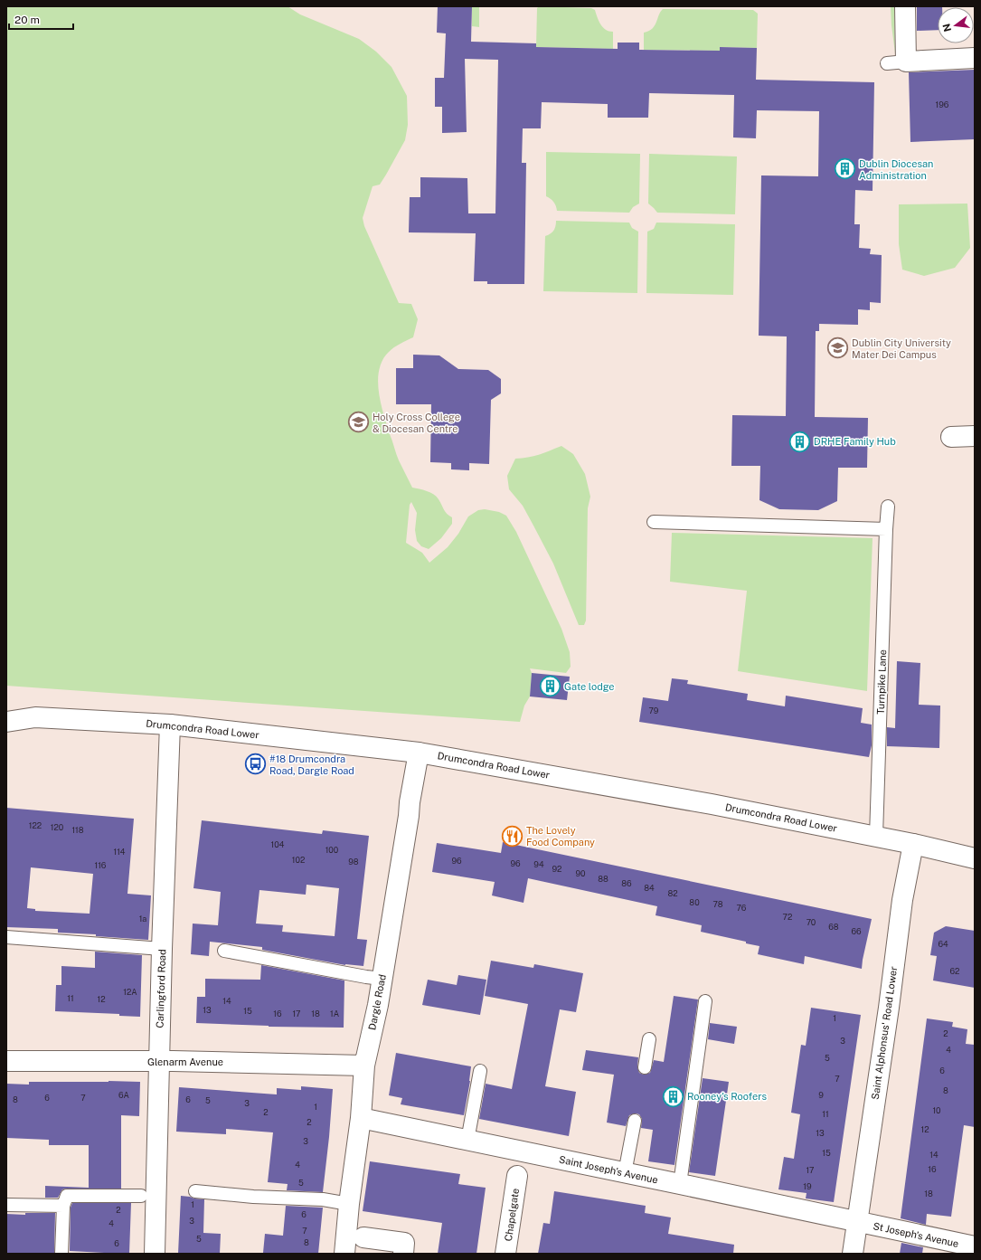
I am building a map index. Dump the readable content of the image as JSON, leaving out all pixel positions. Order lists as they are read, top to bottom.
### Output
{
  "streets": {
    "street": [
      "Drumcondra Road Lower",
      "Carlingford Road",
      "Dargle Road",
      "Saint Alphonsus' Road Lower",
      "Glenarm Avenue",
      "Saint Joseph's Avenue",
      "Chapelgate",
      "St Joseph's Avenue"
    ],
    "lane": ["Turnpike Lane"]
  },
  "crossings": [
    ["Turnpike Lane", "Drumcondra Road Lower"],
    ["Drumcondra Road Lower", "Carlingford Road"],
    ["Drumcondra Road Lower", "Dargle Road"],
    ["Drumcondra Road Lower", "Saint Alphonsus' Road Lower"],
    ["Carlingford Road", "Glenarm Avenue"],
    ["Dargle Road", "Glenarm Avenue"],
    ["Dargle Road", "Saint Joseph's Avenue"],
    ["Saint Alphonsus' Road Lower", "Saint Joseph's Avenue"],
    ["Saint Alphonsus' Road Lower", "St Joseph's Avenue"],
    ["Saint Joseph's Avenue", "St Joseph's Avenue"]
  ],
  "places": {
    "building": [
      "Dublin Diocesan Administration",
      "DRHE Family Hub",
      "Gate lodge",
      "Rooney's Roofers"
    ],
    "school or university": ["Dublin City University Mater Dei Campus", "Holy Cross College & Diocesan Centre"],
    "bus stop": ["#18 Drumcondra Road, Dargle Road"],
    "restaurant": ["The Lovely Food Company"]
  },
  "house_numbers": [
    "196",
    "79",
    "122",
    "120",
    "118",
    "104",
    "100",
    "114",
    "102",
    "96",
    "98",
    "96",
    "94",
    "116",
    "92",
    "90",
    "88",
    "86",
    "84",
    "82",
    "80",
    "78",
    "76",
    "72",
    "1a",
    "70",
    "68",
    "66",
    "64",
    "62",
    "12A",
    "11",
    "12",
    "14",
    "13",
    "15",
    "16",
    "17",
    "18",
    "1A",
    "1",
    "2",
    "3",
    "4",
    "5",
    "6",
    "7",
    "8",
    "6A",
    "9",
    "6",
    "7",
    "8",
    "6",
    "5",
    "3",
    "1",
    "10",
    "2",
    "11",
    "2",
    "12",
    "13",
    "3",
    "15",
    "14",
    "4",
    "16",
    "17",
    "5",
    "19",
    "18",
    "1",
    "2",
    "6",
    "3",
    "4",
    "7",
    "5",
    "8",
    "6"
  ],
  "scale_bar": "20 m",
  "north": "left"
}
